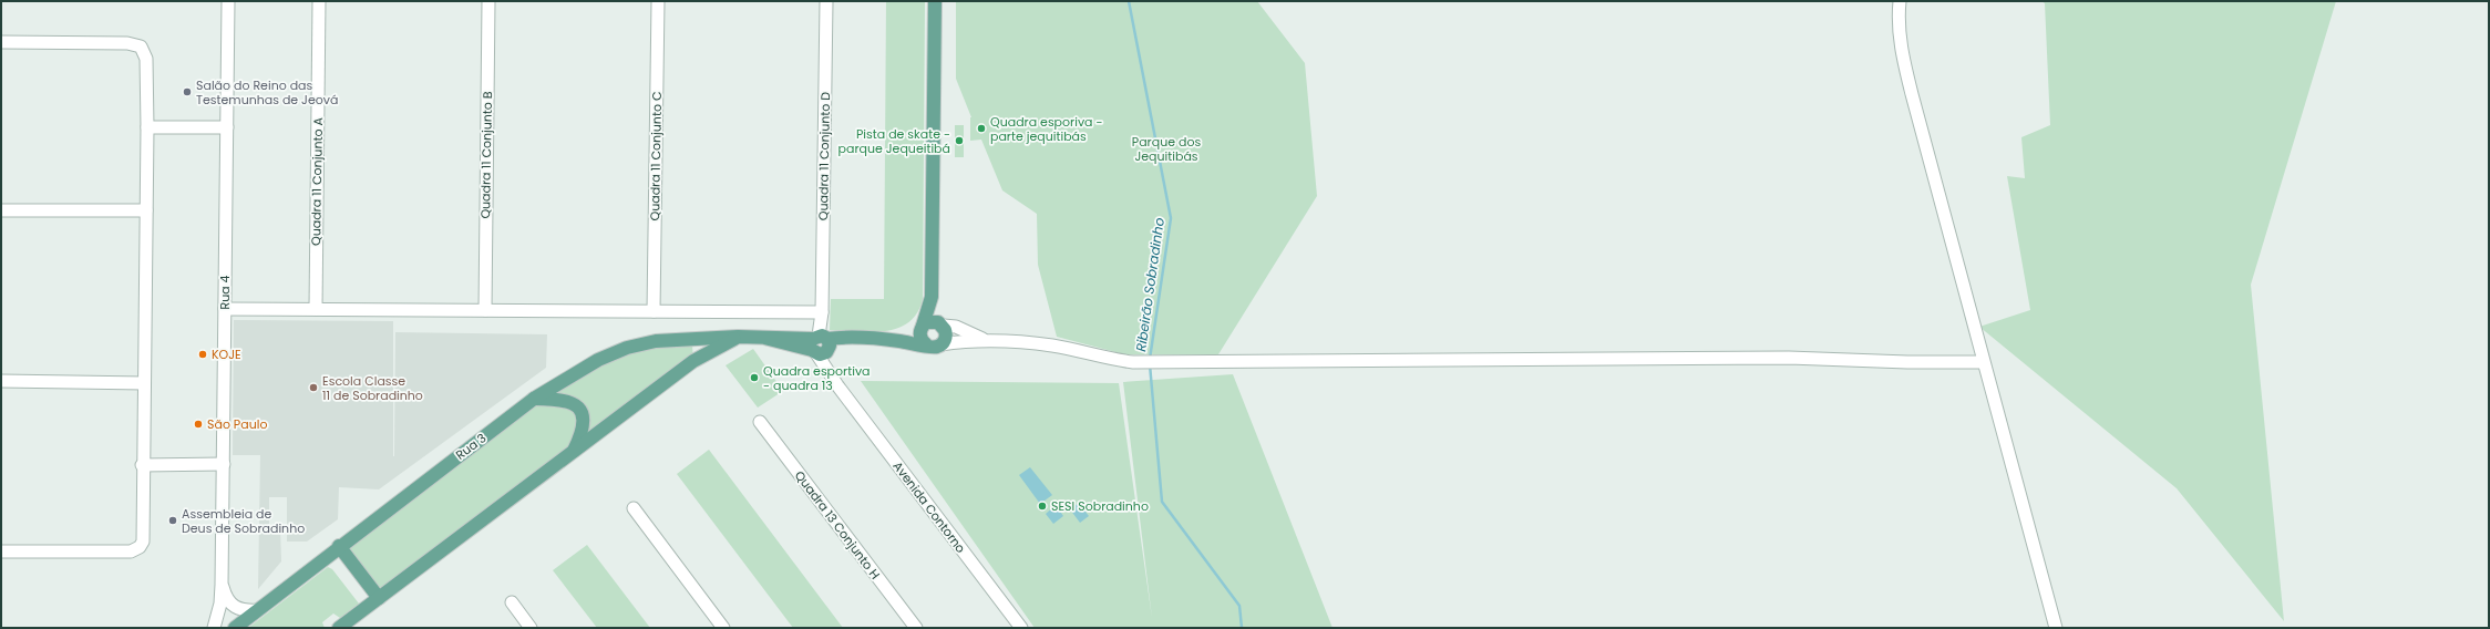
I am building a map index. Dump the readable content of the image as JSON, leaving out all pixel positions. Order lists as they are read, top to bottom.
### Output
{
  "streets": {
    "main road": ["Rua 3"],
    "street": [
      "Quadra 11 Conjunto B",
      "Quadra 11 Conjunto C",
      "Quadra 11 Conjunto D",
      "Quadra 11 Conjunto A",
      "Rua 4",
      "Avenida Contorno",
      "Quadra 13 Conjunto H"
    ]
  },
  "crossings": [
    ["Quadra 11 Conjunto D", "Rua 3"],
    ["Quadra 11 Conjunto D", "Avenida Contorno"],
    ["Rua 4", "Rua 3"],
    ["Rua 3", "Avenida Contorno"]
  ],
  "water": ["Ribeirão Sobradinho"],
  "parks": ["Parque dos Jequitibás"],
  "places": [
    "Salão do Reino das Testemunhas de Jeová",
    "Quadra esporiva - parte jequitibás",
    "Pista de skate - parque Jequeitibá",
    "KOJE",
    "Quadra esportiva - quadra 13",
    "Escola Classe 11 de Sobradinho",
    "São Paulo",
    "SESI Sobradinho",
    "Assembleia de Deus de Sobradinho"
  ]
}
